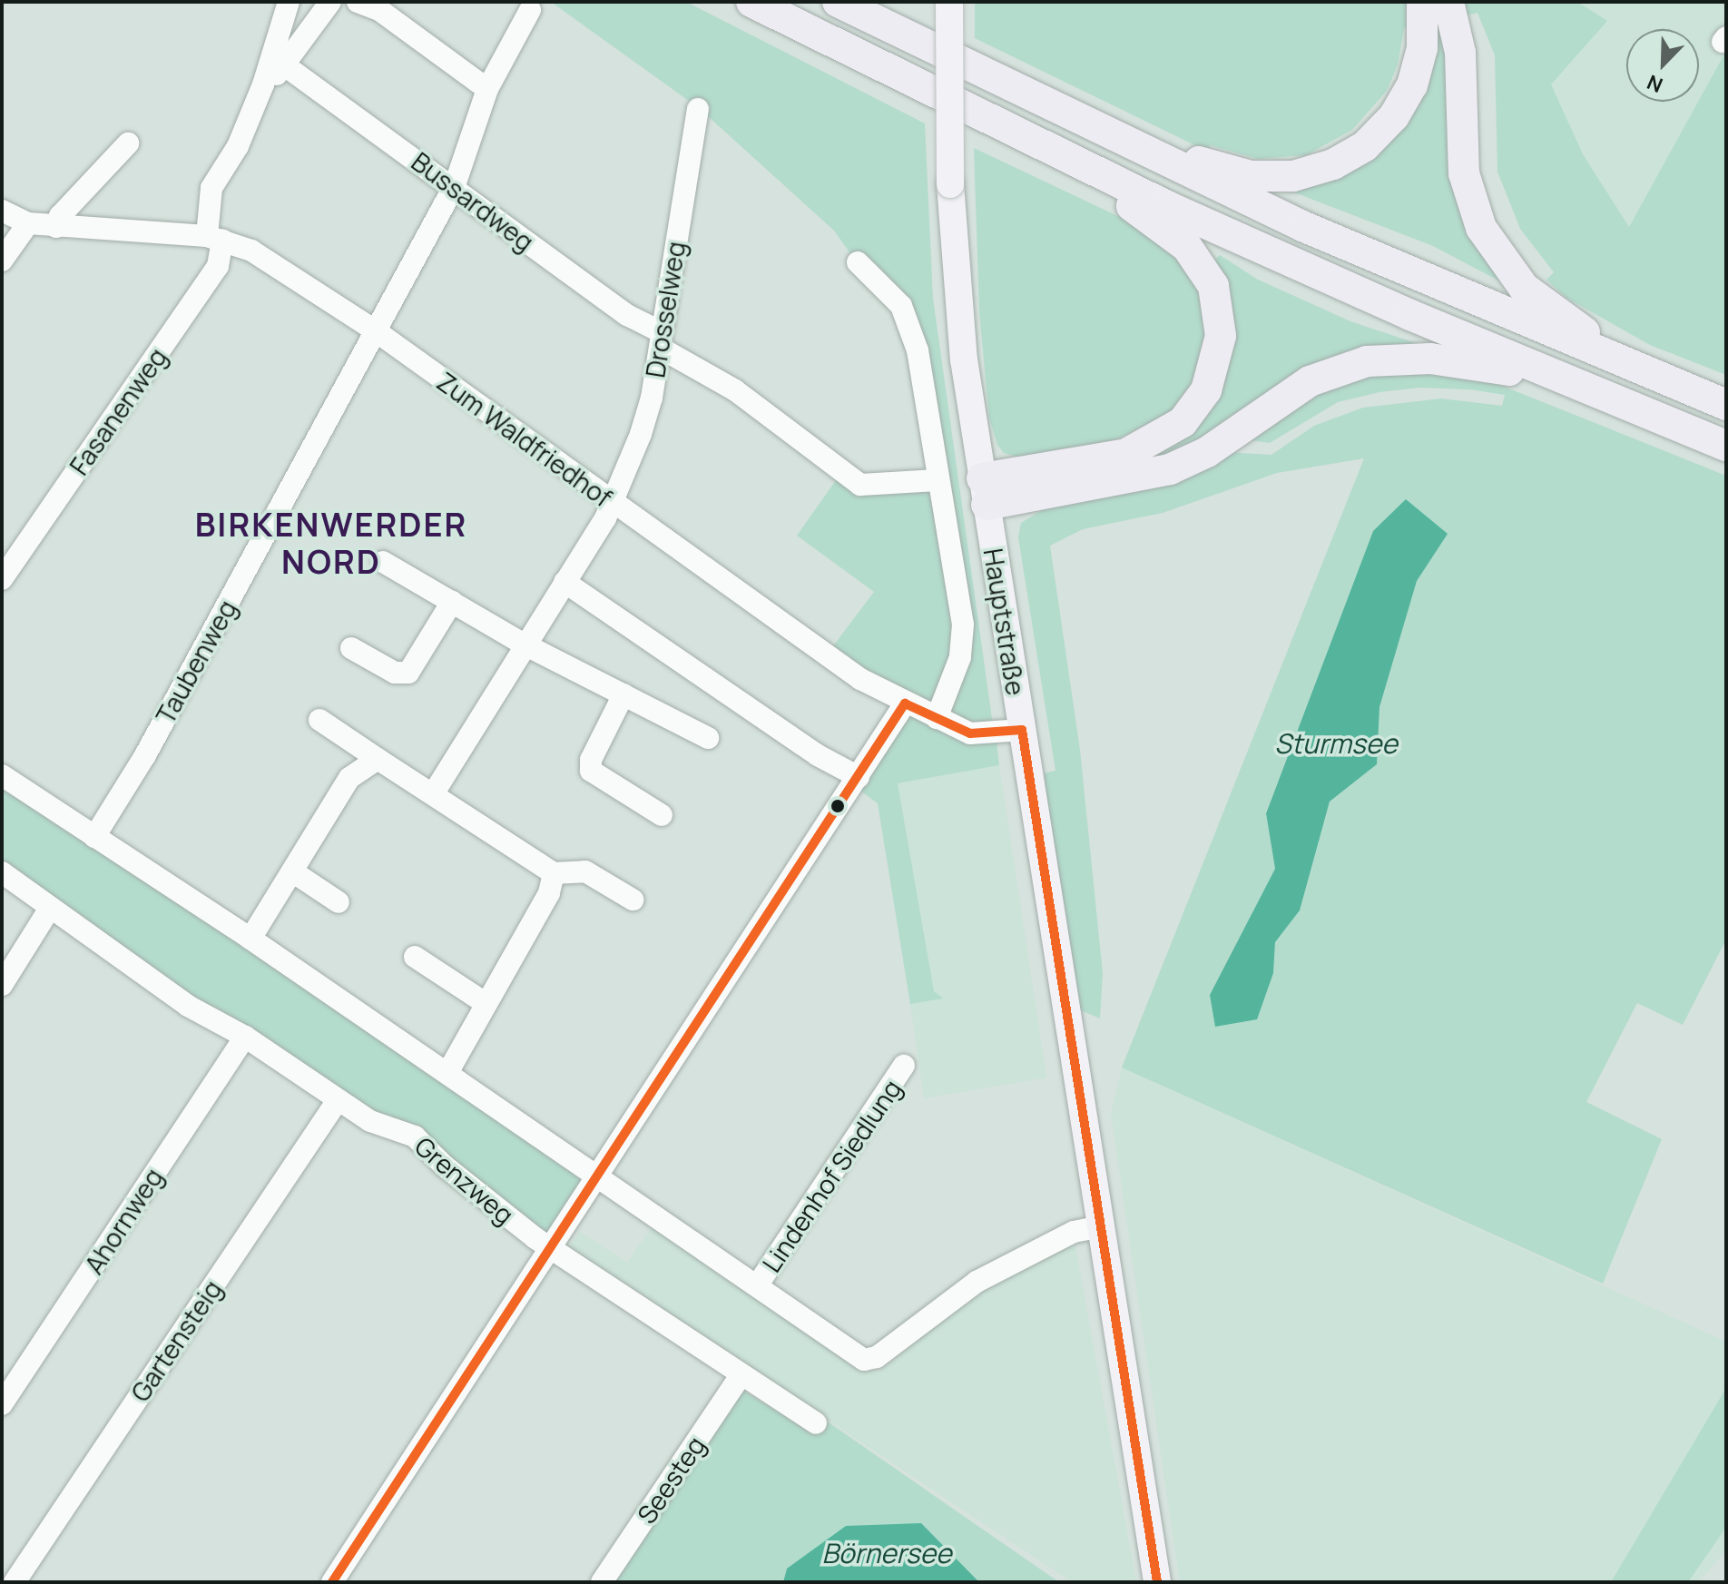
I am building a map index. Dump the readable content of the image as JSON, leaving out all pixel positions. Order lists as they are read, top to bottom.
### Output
{
  "streets": {
    "main road": ["Hauptstraße"],
    "street": [
      "Bussardweg",
      "Drosselweg",
      "Fasanenweg",
      "Zum Waldfriedhof",
      "Taubenweg",
      "Lindenhof Siedlung",
      "Grenzweg",
      "Ahornweg",
      "Gartensteig",
      "Seesteg"
    ]
  },
  "crossings": [
    ["Bussardweg", "Drosselweg"],
    ["Bussardweg", "Fasanenweg"],
    ["Bussardweg", "Hauptstraße"],
    ["Bussardweg", "Taubenweg"],
    ["Drosselweg", "Zum Waldfriedhof"],
    ["Fasanenweg", "Zum Waldfriedhof"],
    ["Zum Waldfriedhof", "Hauptstraße"],
    ["Zum Waldfriedhof", "Taubenweg"],
    ["Hauptstraße", "Lindenhof Siedlung"],
    ["Grenzweg", "Ahornweg"],
    ["Grenzweg", "Gartensteig"],
    ["Grenzweg", "Seesteg"]
  ],
  "districts": ["BIRKENWERDER NORD"],
  "water": ["Sturmsee", "Börnersee"],
  "north": "bottom left"
}
